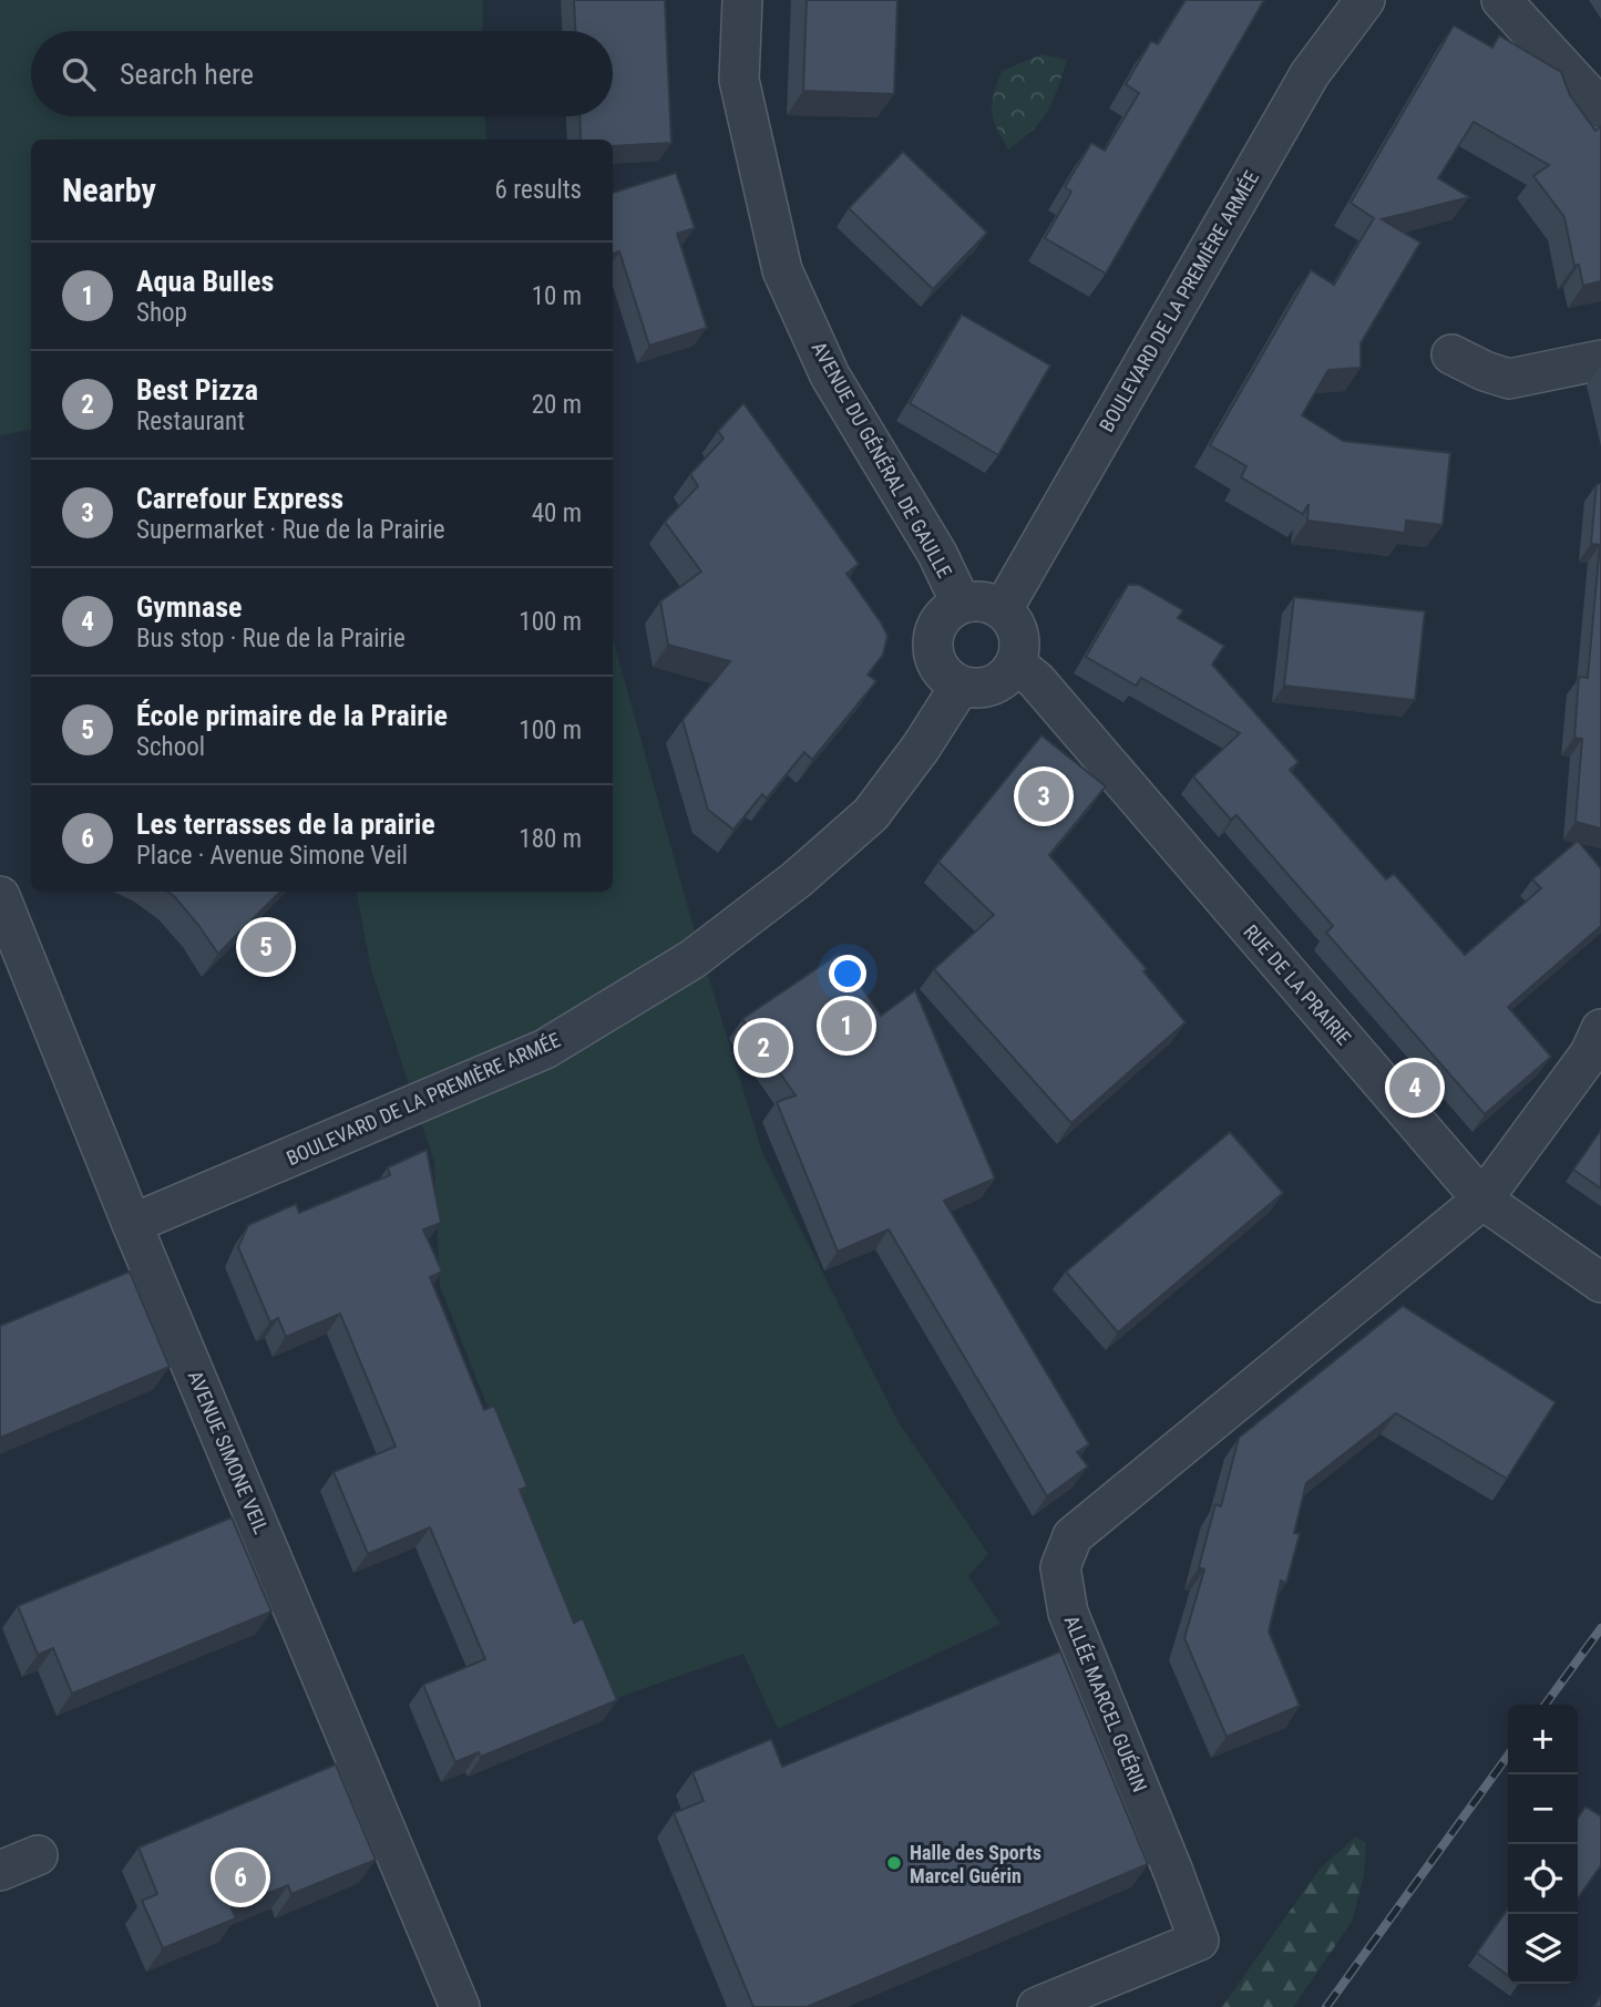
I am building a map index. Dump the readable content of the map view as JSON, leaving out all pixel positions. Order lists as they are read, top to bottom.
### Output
{
  "streets": {
    "street": [
      "BOULEVARD DE LA PREMIÈRE ARMÉE",
      "AVENUE DU GÉNÉRAL DE GAULLE",
      "RUE DE LA PRAIRIE",
      "AVENUE SIMONE VEIL",
      "ALLÉE MARCEL GUÉRIN"
    ]
  },
  "crossings": [
    ["BOULEVARD DE LA PREMIÈRE ARMÉE", "AVENUE DU GÉNÉRAL DE GAULLE"],
    ["BOULEVARD DE LA PREMIÈRE ARMÉE", "RUE DE LA PRAIRIE"],
    ["BOULEVARD DE LA PREMIÈRE ARMÉE", "AVENUE SIMONE VEIL"],
    ["AVENUE DU GÉNÉRAL DE GAULLE", "RUE DE LA PRAIRIE"],
    ["RUE DE LA PRAIRIE", "ALLÉE MARCEL GUÉRIN"]
  ],
  "places": ["Halle des Sports Marcel Guérin"],
  "page": {
    "search": "Search here",
    "heading": ["Nearby", "6 results"],
    "list": [
      {
        "mark": "1",
        "name": "Aqua Bulles",
        "note": "Shop",
        "value": "10 m"
      },
      {
        "mark": "2",
        "name": "Best Pizza",
        "note": "Restaurant",
        "value": "20 m"
      },
      {
        "mark": "3",
        "name": "Carrefour Express",
        "note": "Supermarket · Rue de la Prairie",
        "value": "40 m"
      },
      {
        "mark": "4",
        "name": "Gymnase",
        "note": "Bus stop · Rue de la Prairie",
        "value": "100 m"
      },
      {
        "mark": "5",
        "name": "École primaire de la Prairie",
        "note": "School",
        "value": "100 m"
      },
      {
        "mark": "6",
        "name": "Les terrasses de la prairie",
        "note": "Place · Avenue Simone Veil",
        "value": "180 m"
      }
    ],
    "pins": [
      "3",
      "5",
      "1",
      "2",
      "4",
      "6"
    ],
    "map_buttons": ["+", "−"]
  }
}
